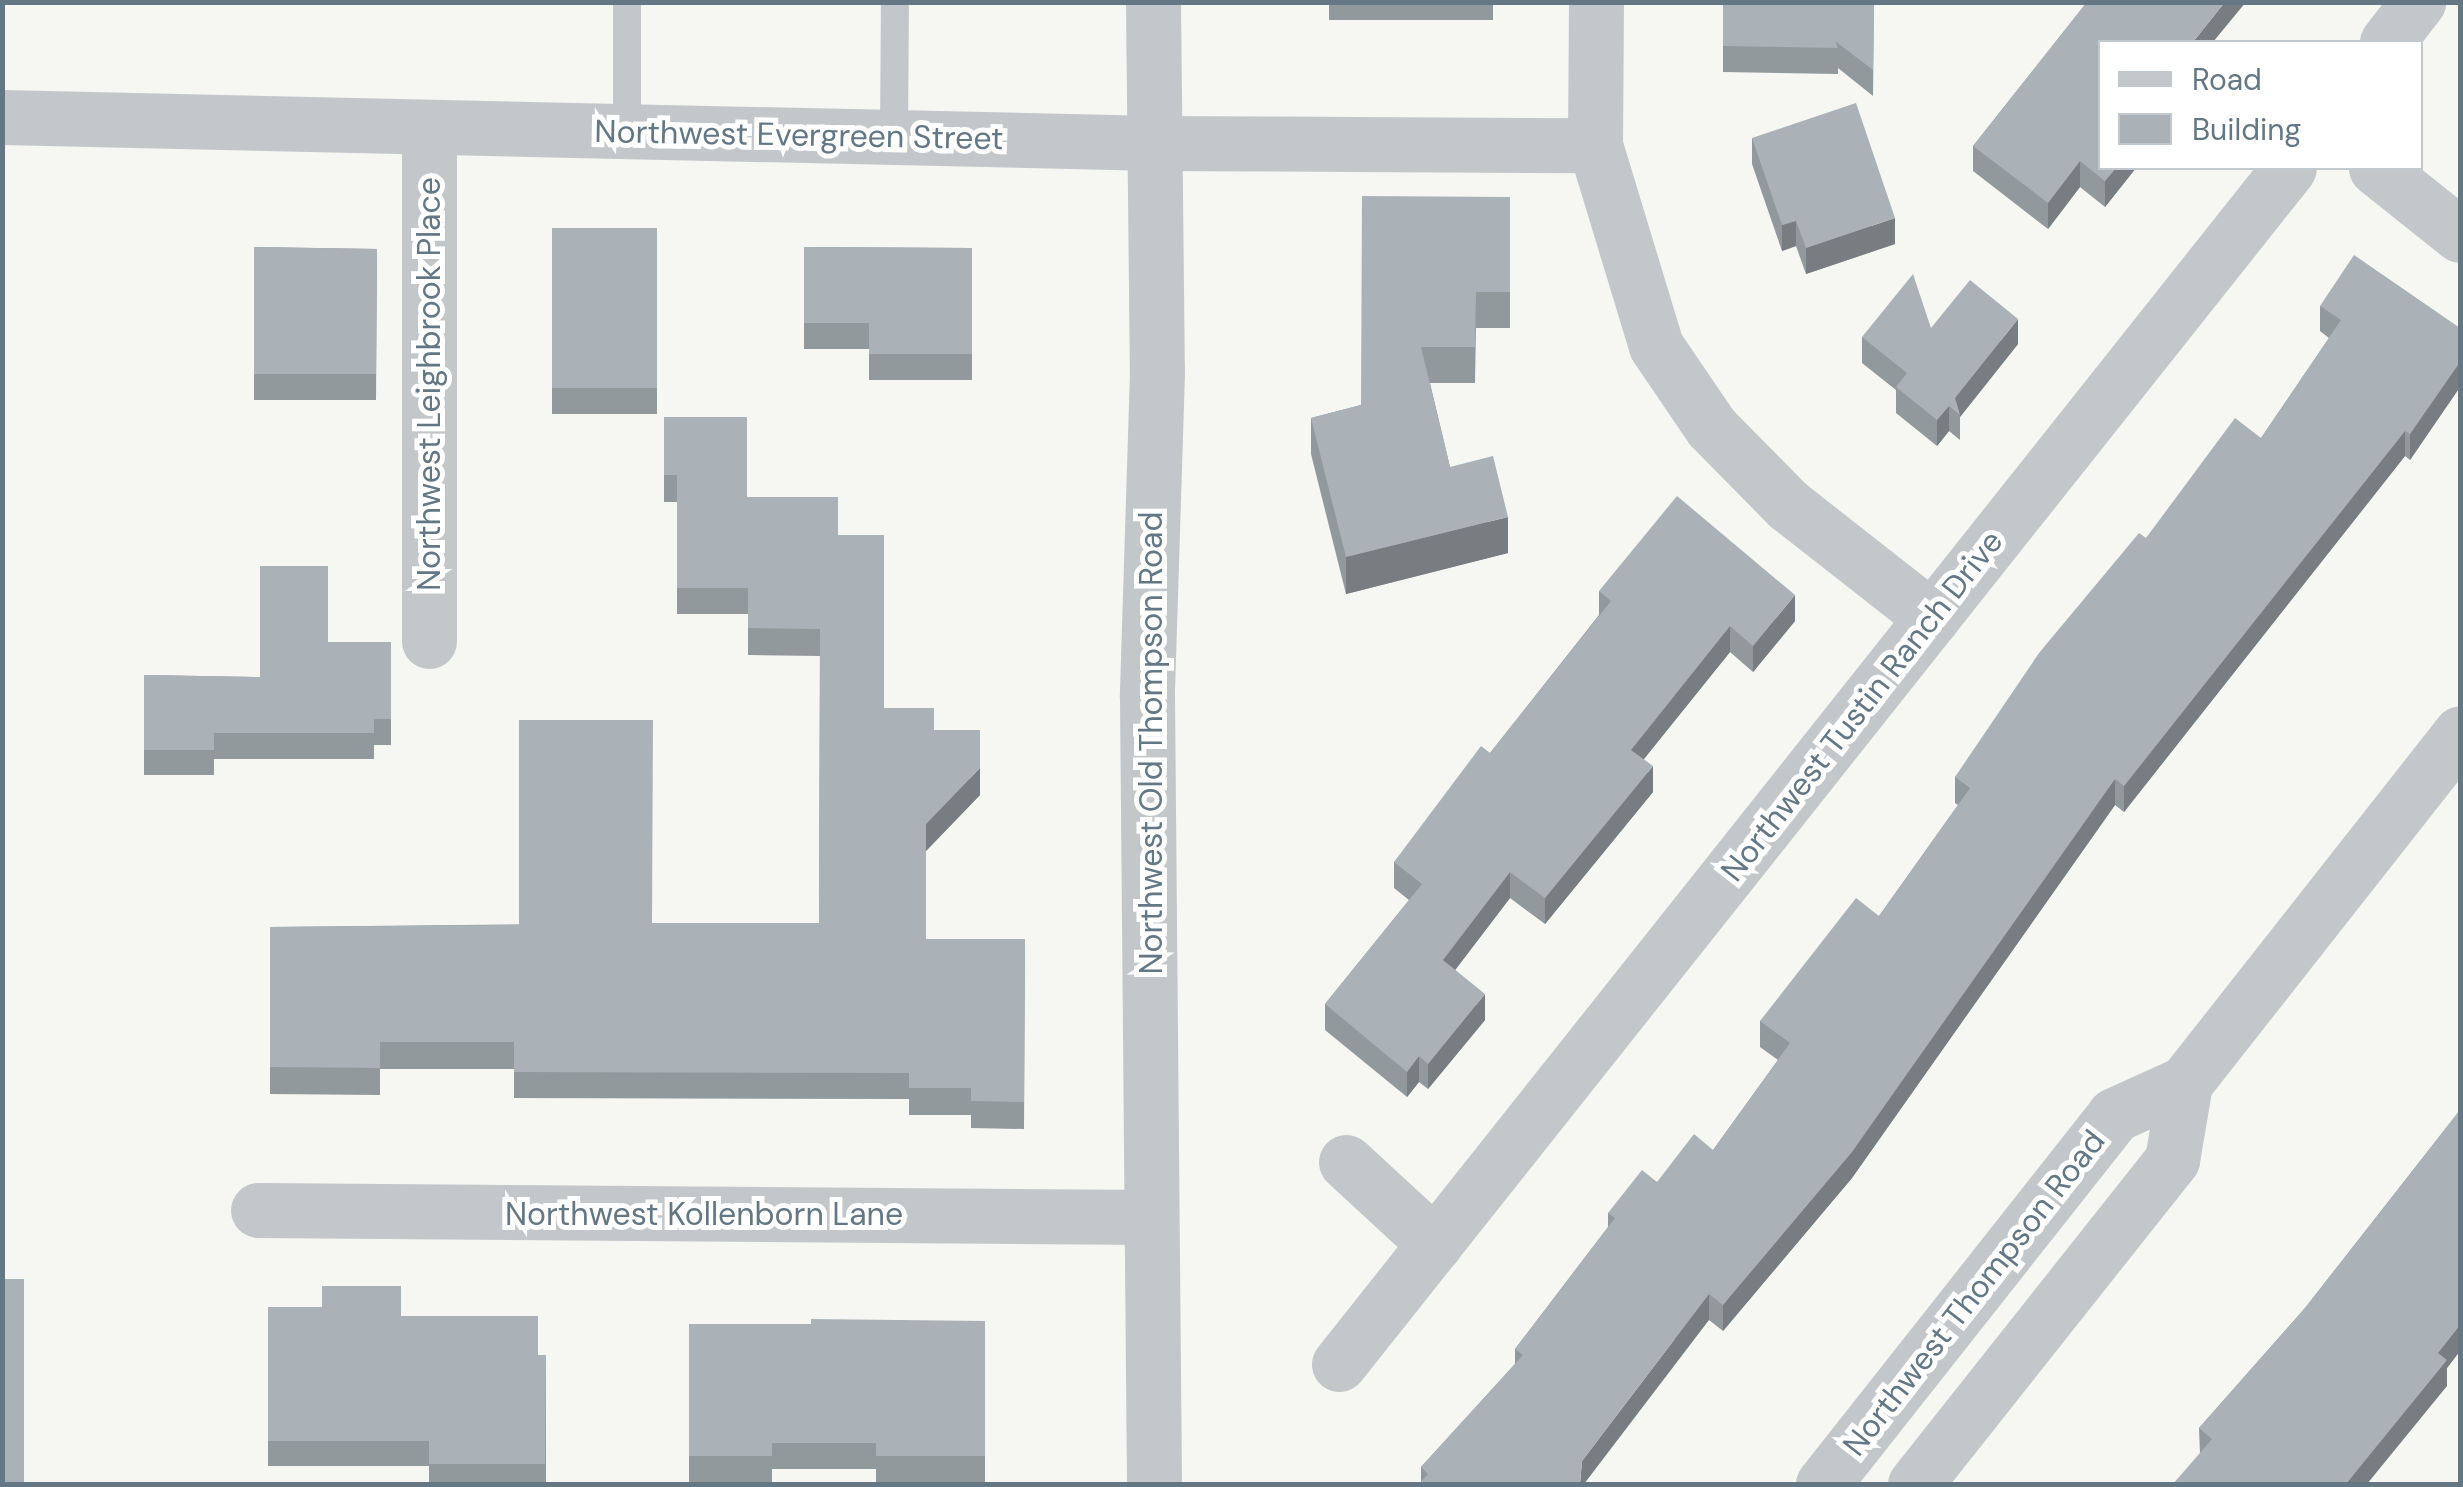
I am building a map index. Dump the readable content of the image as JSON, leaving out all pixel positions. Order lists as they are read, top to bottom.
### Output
{
  "streets": {
    "street": [
      "Northwest Evergreen Street",
      "Northwest Leighbrook Place",
      "Northwest Tustin Ranch Drive",
      "Northwest Old Thompson Road",
      "Northwest Kollenborn Lane",
      "Northwest Thompson Road"
    ]
  },
  "crossings": [
    ["Northwest Evergreen Street", "Northwest Leighbrook Place"],
    ["Northwest Evergreen Street", "Northwest Old Thompson Road"],
    ["Northwest Old Thompson Road", "Northwest Kollenborn Lane"]
  ],
  "legend": ["Road", "Building"]
}
